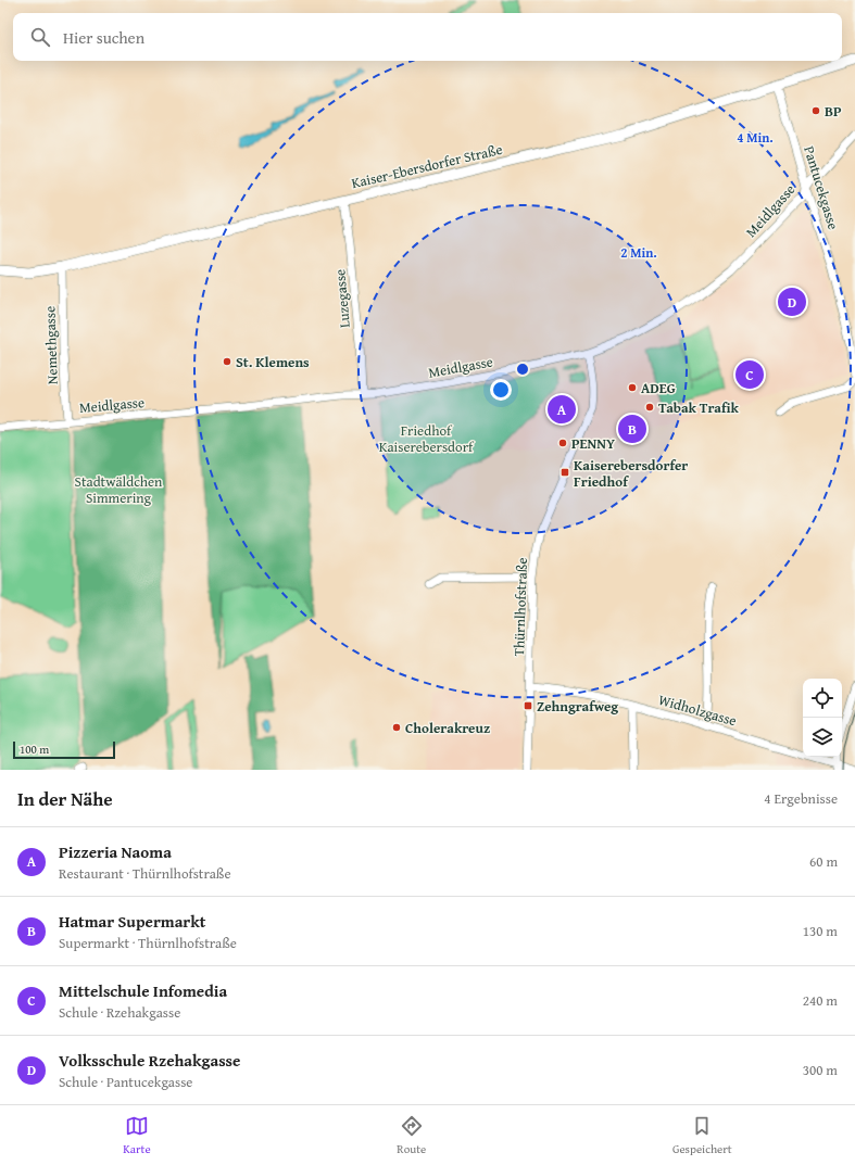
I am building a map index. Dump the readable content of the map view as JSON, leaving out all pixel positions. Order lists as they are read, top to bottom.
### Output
{
  "streets": {
    "main road": ["Kaiser-Ebersdorfer Straße"],
    "street": [
      "Pantucekgasse",
      "Meidlgasse",
      "Luzegasse",
      "Nemethgasse",
      "Thürnlhofstraße",
      "Widholzgasse"
    ]
  },
  "crossings": [
    ["Kaiser-Ebersdorfer Straße", "Pantucekgasse"],
    ["Kaiser-Ebersdorfer Straße", "Luzegasse"],
    ["Kaiser-Ebersdorfer Straße", "Nemethgasse"],
    ["Pantucekgasse", "Meidlgasse"],
    ["Meidlgasse", "Luzegasse"],
    ["Meidlgasse", "Nemethgasse"],
    ["Meidlgasse", "Thürnlhofstraße"],
    ["Thürnlhofstraße", "Widholzgasse"]
  ],
  "parks": ["Friedhof Kaiserebersdorf", "Stadtwäldchen Simmering"],
  "places": {
    "other": [
      "BP",
      "St. Klemens",
      "ADEG",
      "Tabak Trafik",
      "PENNY",
      "Cholerakreuz"
    ],
    "transit": ["Kaiserebersdorfer Friedhof", "Zehngrafweg"]
  },
  "scale_bar": "100 m",
  "page": {
    "search": "Hier suchen",
    "pins": [
      "D",
      "C",
      "A",
      "B"
    ],
    "scale": "100 m",
    "heading": ["In der Nähe", "4 Ergebnisse"],
    "list": [
      {
        "mark": "A",
        "name": "Pizzeria Naoma",
        "note": "Restaurant · Thürnlhofstraße",
        "value": "60 m"
      },
      {
        "mark": "B",
        "name": "Hatmar Supermarkt",
        "note": "Supermarkt · Thürnlhofstraße",
        "value": "130 m"
      },
      {
        "mark": "C",
        "name": "Mittelschule Infomedia",
        "note": "Schule · Rzehakgasse",
        "value": "240 m"
      },
      {
        "mark": "D",
        "name": "Volksschule Rzehakgasse",
        "note": "Schule · Pantucekgasse",
        "value": "300 m"
      }
    ],
    "nav": ["Karte", "Route", "Gespeichert"]
  },
  "rings": ["4 Min.", "2 Min."]
}
